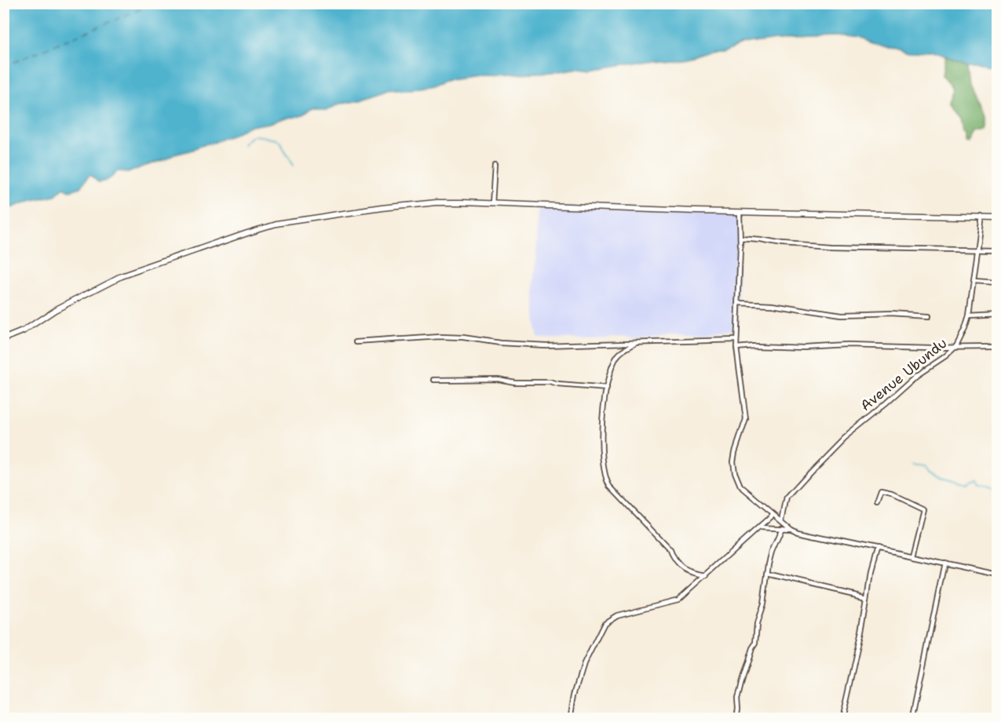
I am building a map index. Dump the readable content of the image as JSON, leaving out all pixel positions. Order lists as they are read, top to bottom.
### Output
{
  "streets": {
    "street": ["Avenue Ubundu"]
  }
}
